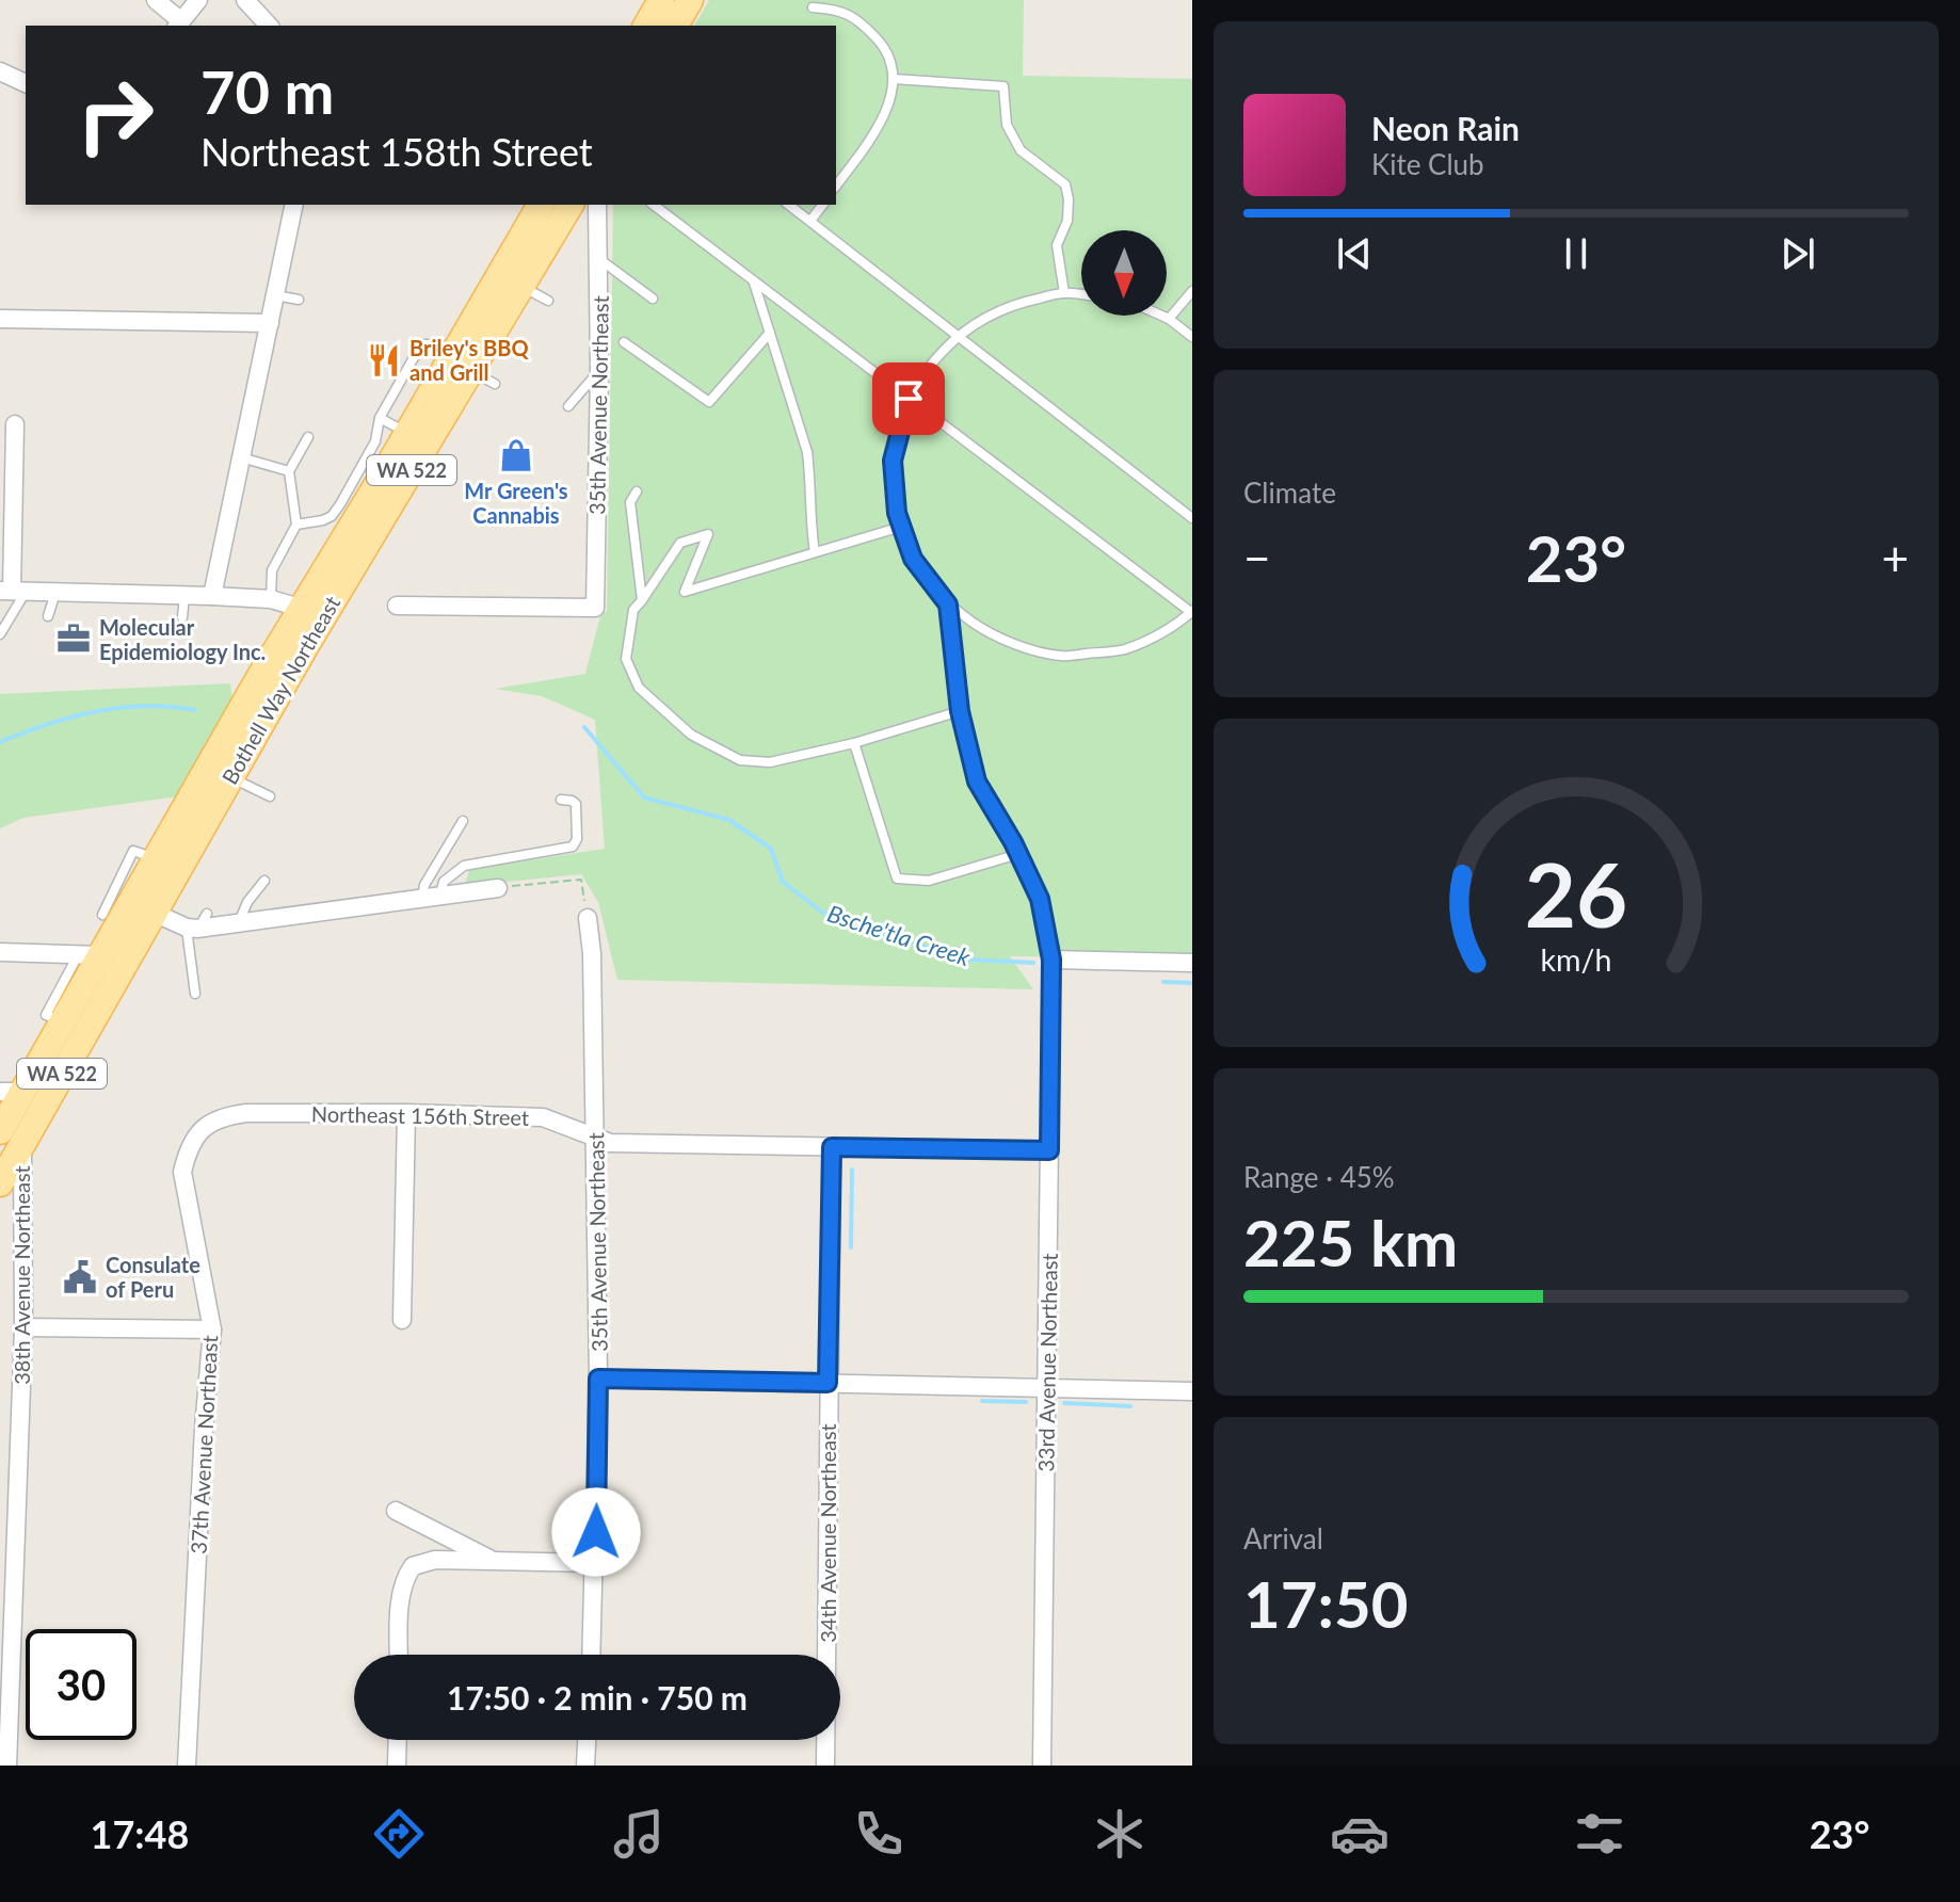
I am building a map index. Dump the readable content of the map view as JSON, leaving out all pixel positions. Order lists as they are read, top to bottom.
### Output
{
  "streets": {
    "main road": ["WA 522", "Bothell Way Northeast"],
    "street": [
      "35th Avenue Northeast",
      "Northeast 156th Street",
      "38th Avenue Northeast",
      "33rd Avenue Northeast",
      "37th Avenue Northeast",
      "34th Avenue Northeast"
    ]
  },
  "crossings": [
    ["35th Avenue Northeast", "Northeast 156th Street"],
    ["Bothell Way Northeast", "38th Avenue Northeast"],
    ["Northeast 156th Street", "33rd Avenue Northeast"],
    ["Northeast 156th Street", "37th Avenue Northeast"],
    ["Northeast 156th Street", "34th Avenue Northeast"]
  ],
  "water": ["Bsche'tla Creek"],
  "places": {
    "restaurant": ["Briley's BBQ and Grill"],
    "shop": ["Mr Green's Cannabis"],
    "office": ["Molecular Epidemiology Inc."],
    "public building": ["Consulate of Peru"]
  },
  "north": "bottom",
  "page": {
    "turn": ["70 m", "Northeast 158th Street"],
    "song": ["Neon Rain", "Kite Club"],
    "tile": [
      "Climate",
      ["Range · 45%", "225 km"],
      ["Arrival", "17:50"]
    ],
    "heat": ["−", "23°", "+"],
    "limit": "30",
    "trip": "17:50 · 2 min · 750 m",
    "tabs": ["17:48", "23°"],
    "gauge": ["26", "km/h"]
  }
}
